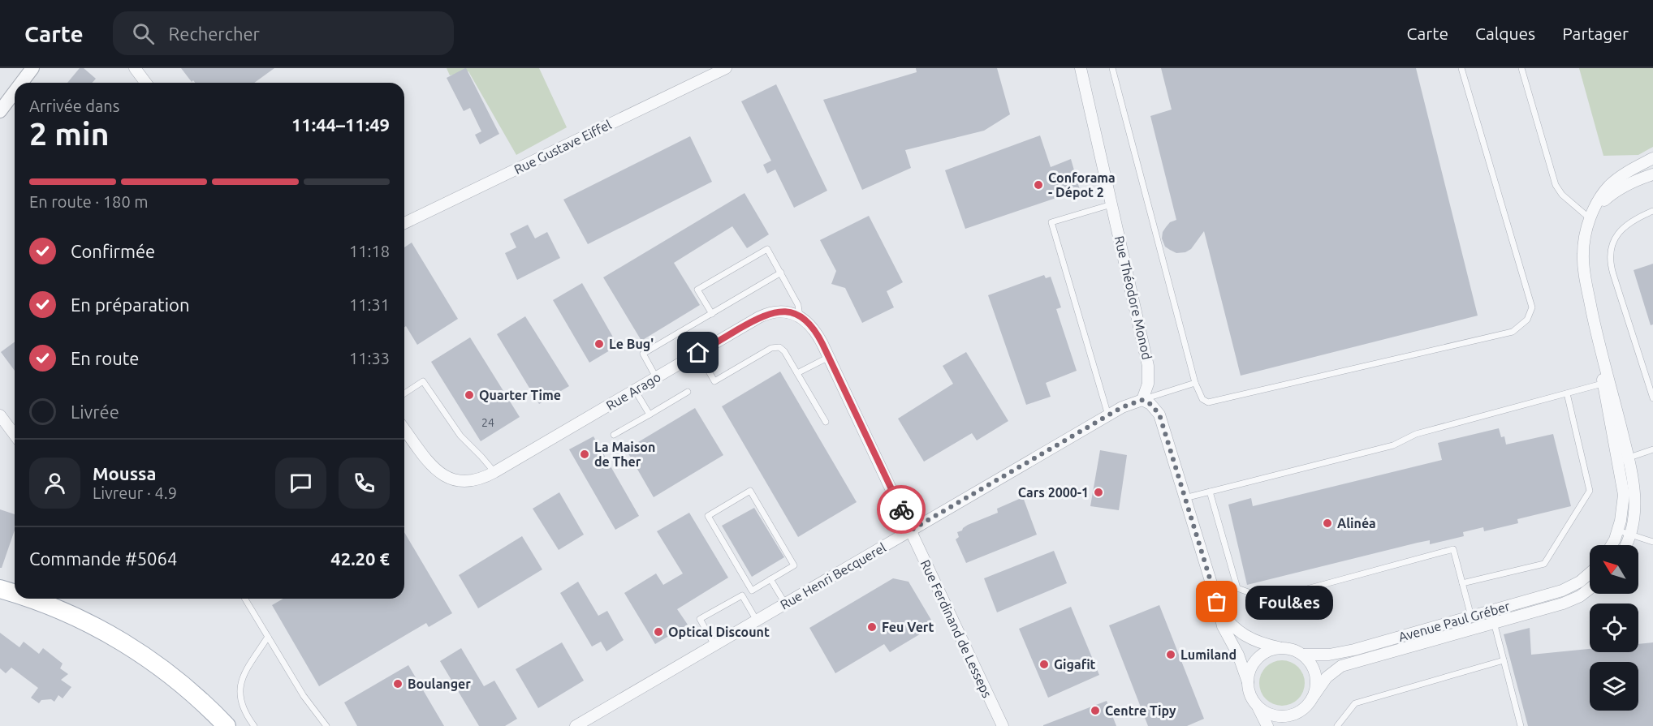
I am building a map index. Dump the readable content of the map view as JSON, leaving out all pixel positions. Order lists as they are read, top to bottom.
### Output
{
  "streets": {
    "street": [
      "Rue Gustave Eiffel",
      "Rue Théodore Monod",
      "Rue Arago",
      "Rue Henri Becquerel",
      "Avenue Paul Gréber",
      "Rue Ferdinand de Lesseps"
    ]
  },
  "crossings": [
    ["Rue Théodore Monod", "Rue Henri Becquerel"],
    ["Rue Henri Becquerel", "Rue Ferdinand de Lesseps"]
  ],
  "places": [
    "Conforama - Dépot 2",
    "Le Bug'",
    "Quarter Time",
    "La Maison de Ther",
    "Cars 2000-1",
    "Alinéa",
    "Foul&es",
    "Feu Vert",
    "Optical Discount",
    "Lumiland",
    "Gigafit",
    "Boulanger",
    "Centre Tipy"
  ],
  "house_numbers": ["24"],
  "north": "top left",
  "page": {
    "header": "Carte",
    "search": "Rechercher",
    "nav": ["Carte", "Calques", "Partager"],
    "heading": ["2 min", "Arrivée dans", "11:44–11:49"],
    "panel": [
      "Moussa",
      "Livreur · 4.9",
      "Commande #5064",
      "42.20 €"
    ],
    "bar": "En route · 180 m",
    "list": [
      ["Confirmée", "11:18"],
      ["En préparation", "11:31"],
      ["En route", "11:33"],
      "Livrée"
    ],
    "bubble": "Foul&es"
  }
}
